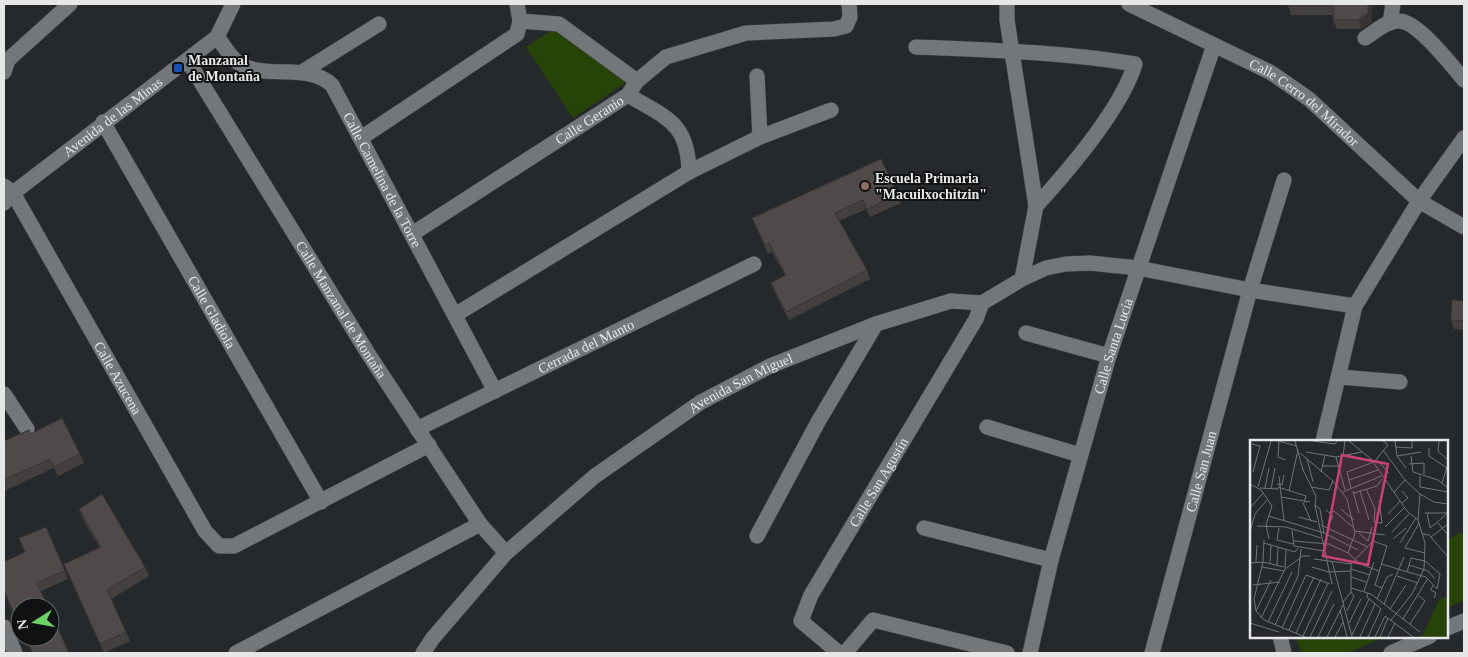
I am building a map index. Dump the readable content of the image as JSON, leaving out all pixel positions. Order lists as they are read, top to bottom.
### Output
{
  "streets": {
    "street": [
      "Calle Cerro del Mirador",
      "Avenida de las Minas",
      "Calle Geranio",
      "Calle Camelina de la Torre",
      "Calle Manzanal de Montaña",
      "Calle Gladiola",
      "Cerrada del Manto",
      "Calle Santa Lucía",
      "Calle Azucena",
      "Avenida San Miguel",
      "Calle San Juan",
      "Calle San Agustín"
    ]
  },
  "crossings": [
    ["Calle Cerro del Mirador", "Calle Santa Lucía"],
    ["Avenida de las Minas", "Calle Camelina de la Torre"],
    ["Avenida de las Minas", "Calle Manzanal de Montaña"],
    ["Avenida de las Minas", "Calle Gladiola"],
    ["Avenida de las Minas", "Calle Azucena"],
    ["Calle Geranio", "Calle Camelina de la Torre"],
    ["Calle Camelina de la Torre", "Cerrada del Manto"],
    ["Calle Manzanal de Montaña", "Cerrada del Manto"],
    ["Calle Manzanal de Montaña", "Avenida San Miguel"],
    ["Calle Gladiola", "Calle Azucena"],
    ["Avenida San Miguel", "Calle San Agustín"]
  ],
  "places": {
    "transit": ["Manzanal de Montaña"],
    "other": ["Escuela Primaria \"Macuilxochitzin\""]
  },
  "north": "left"
}
